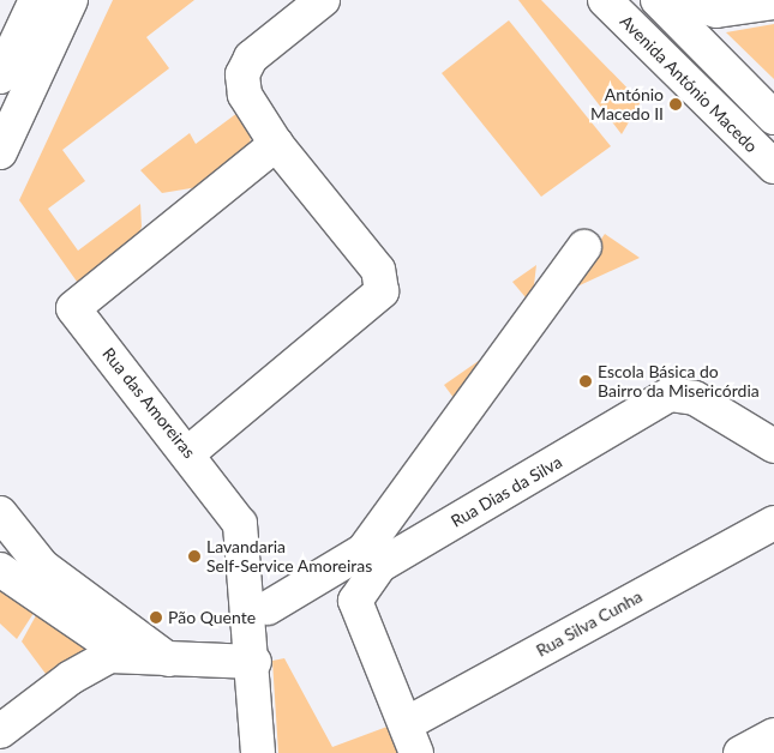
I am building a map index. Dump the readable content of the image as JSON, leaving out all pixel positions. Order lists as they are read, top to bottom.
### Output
{
  "streets": {
    "main road": [
      "Avenida António Macedo",
      "Rua das Amoreiras",
      "Rua Dias da Silva",
      "Rua Silva Cunha"
    ]
  },
  "crossings": [
    ["Rua Dias da Silva", "Rua Silva Cunha"]
  ],
  "places": [
    "António Macedo II",
    "Escola Básica do Bairro da Misericórdia",
    "Lavandaria Self-Service Amoreiras",
    "Pão Quente"
  ]
}
